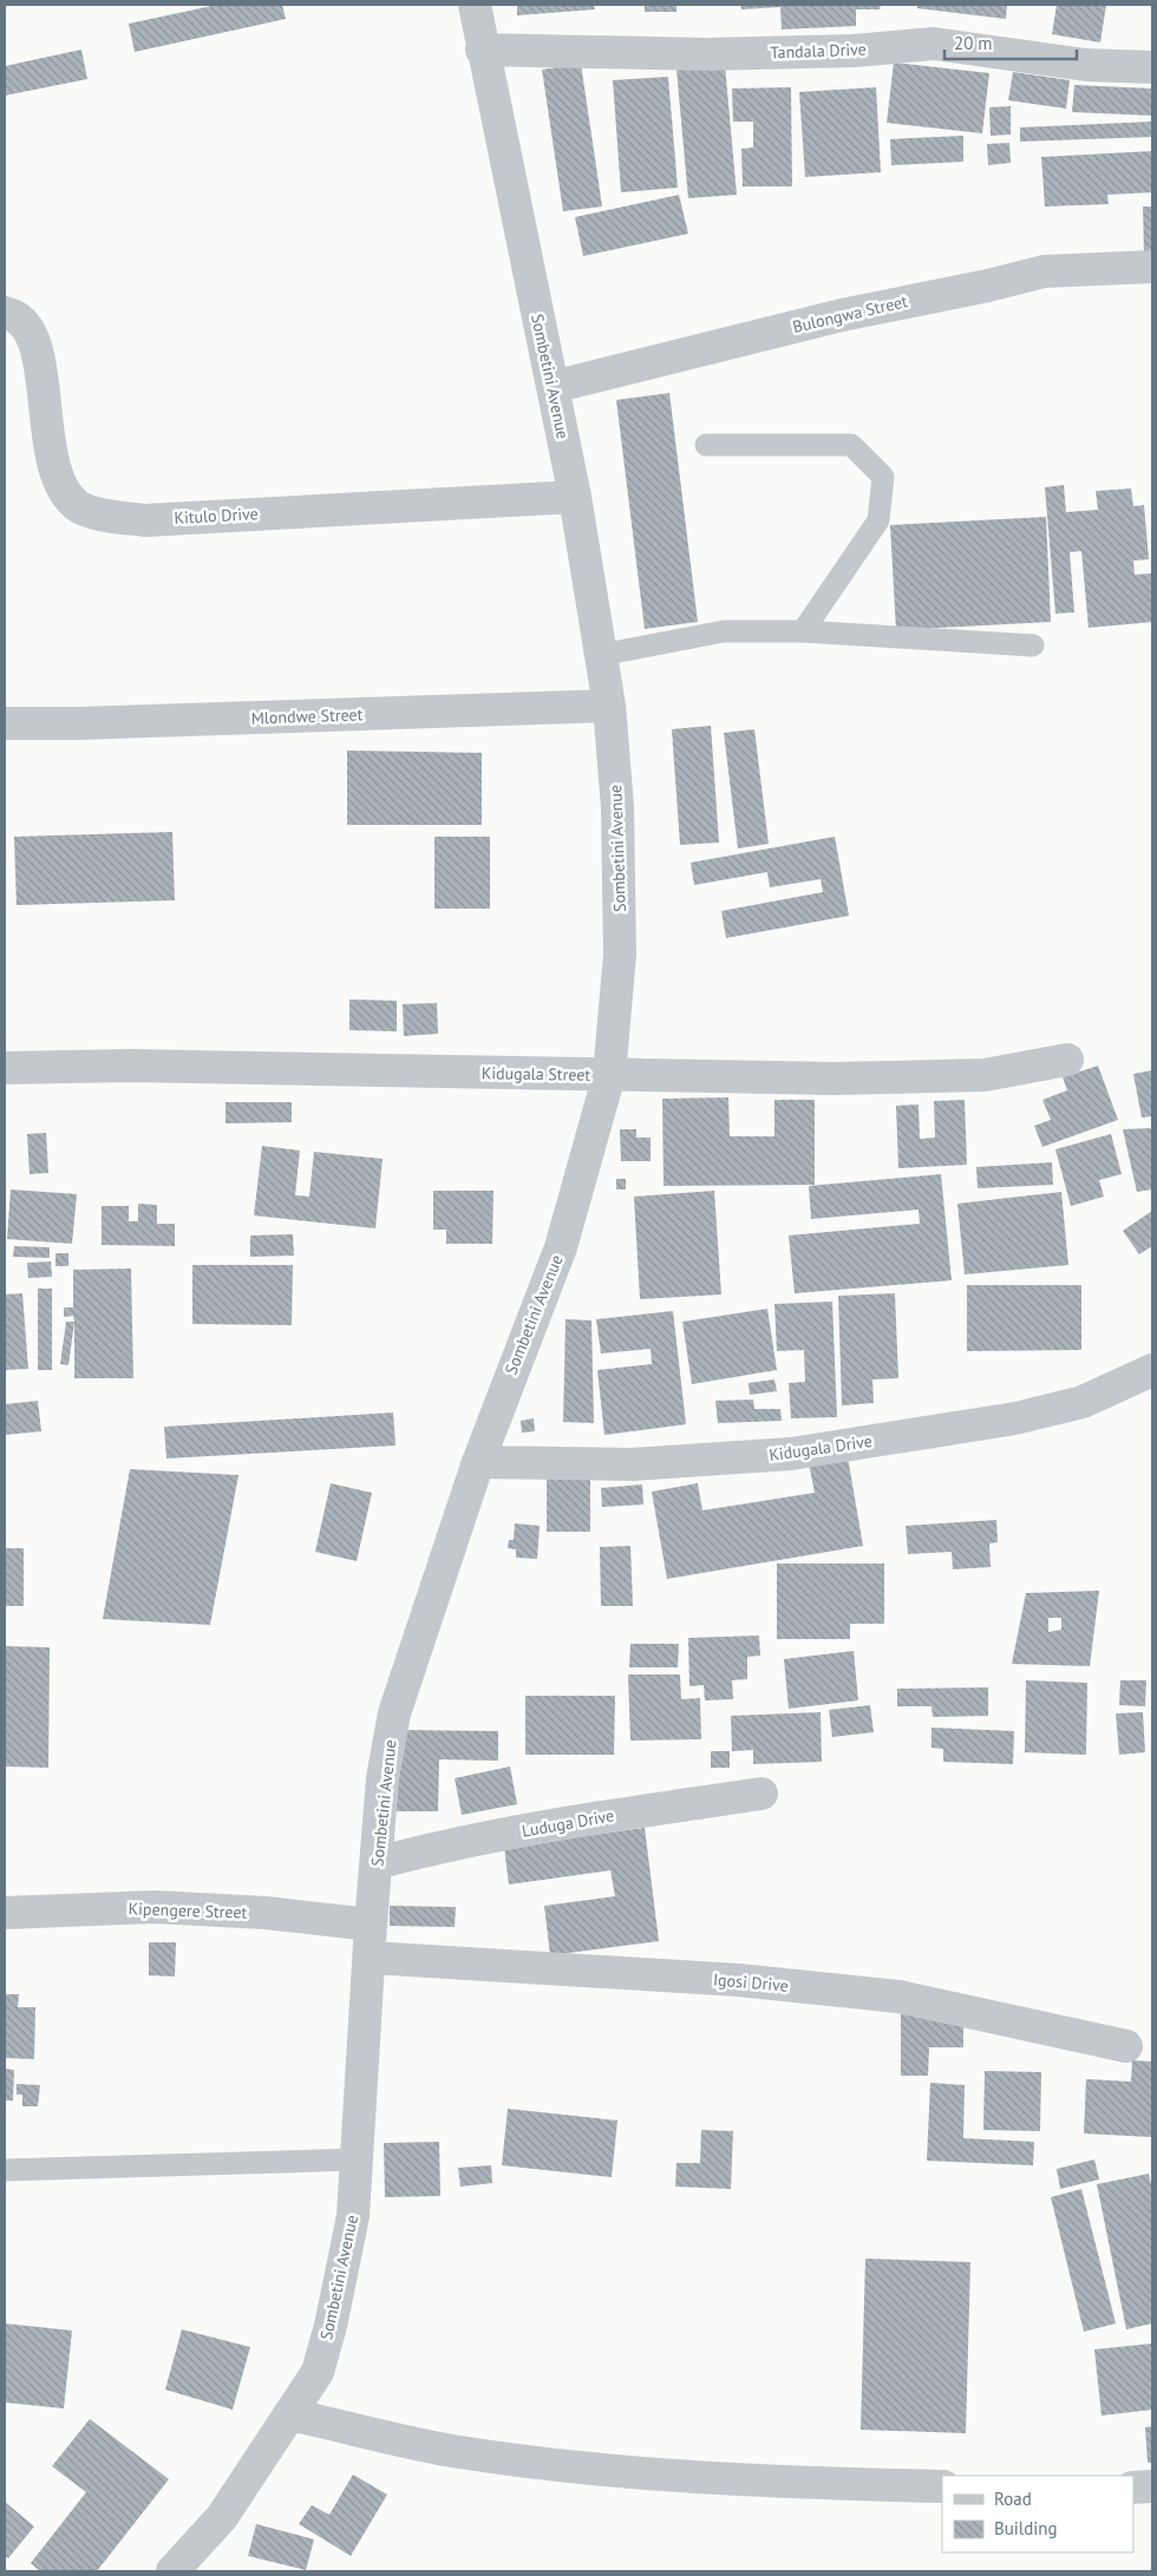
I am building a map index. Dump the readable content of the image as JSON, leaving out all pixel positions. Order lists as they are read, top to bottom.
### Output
{
  "streets": {
    "street": [
      "Tandala Drive",
      "Bulongwa Street",
      "Sombetini Avenue",
      "Kitulo Drive",
      "Mlondwe Street",
      "Kidugala Street",
      "Kidugala Drive",
      "Luduga Drive",
      "Kipengere Street",
      "Igosi Drive"
    ]
  },
  "crossings": [
    ["Tandala Drive", "Sombetini Avenue"],
    ["Bulongwa Street", "Sombetini Avenue"],
    ["Sombetini Avenue", "Kitulo Drive"],
    ["Sombetini Avenue", "Mlondwe Street"],
    ["Sombetini Avenue", "Kidugala Street"],
    ["Sombetini Avenue", "Kidugala Drive"],
    ["Sombetini Avenue", "Luduga Drive"],
    ["Sombetini Avenue", "Kipengere Street"],
    ["Sombetini Avenue", "Igosi Drive"]
  ],
  "legend": ["Road", "Building"],
  "scale_bar": "20 m"
}
